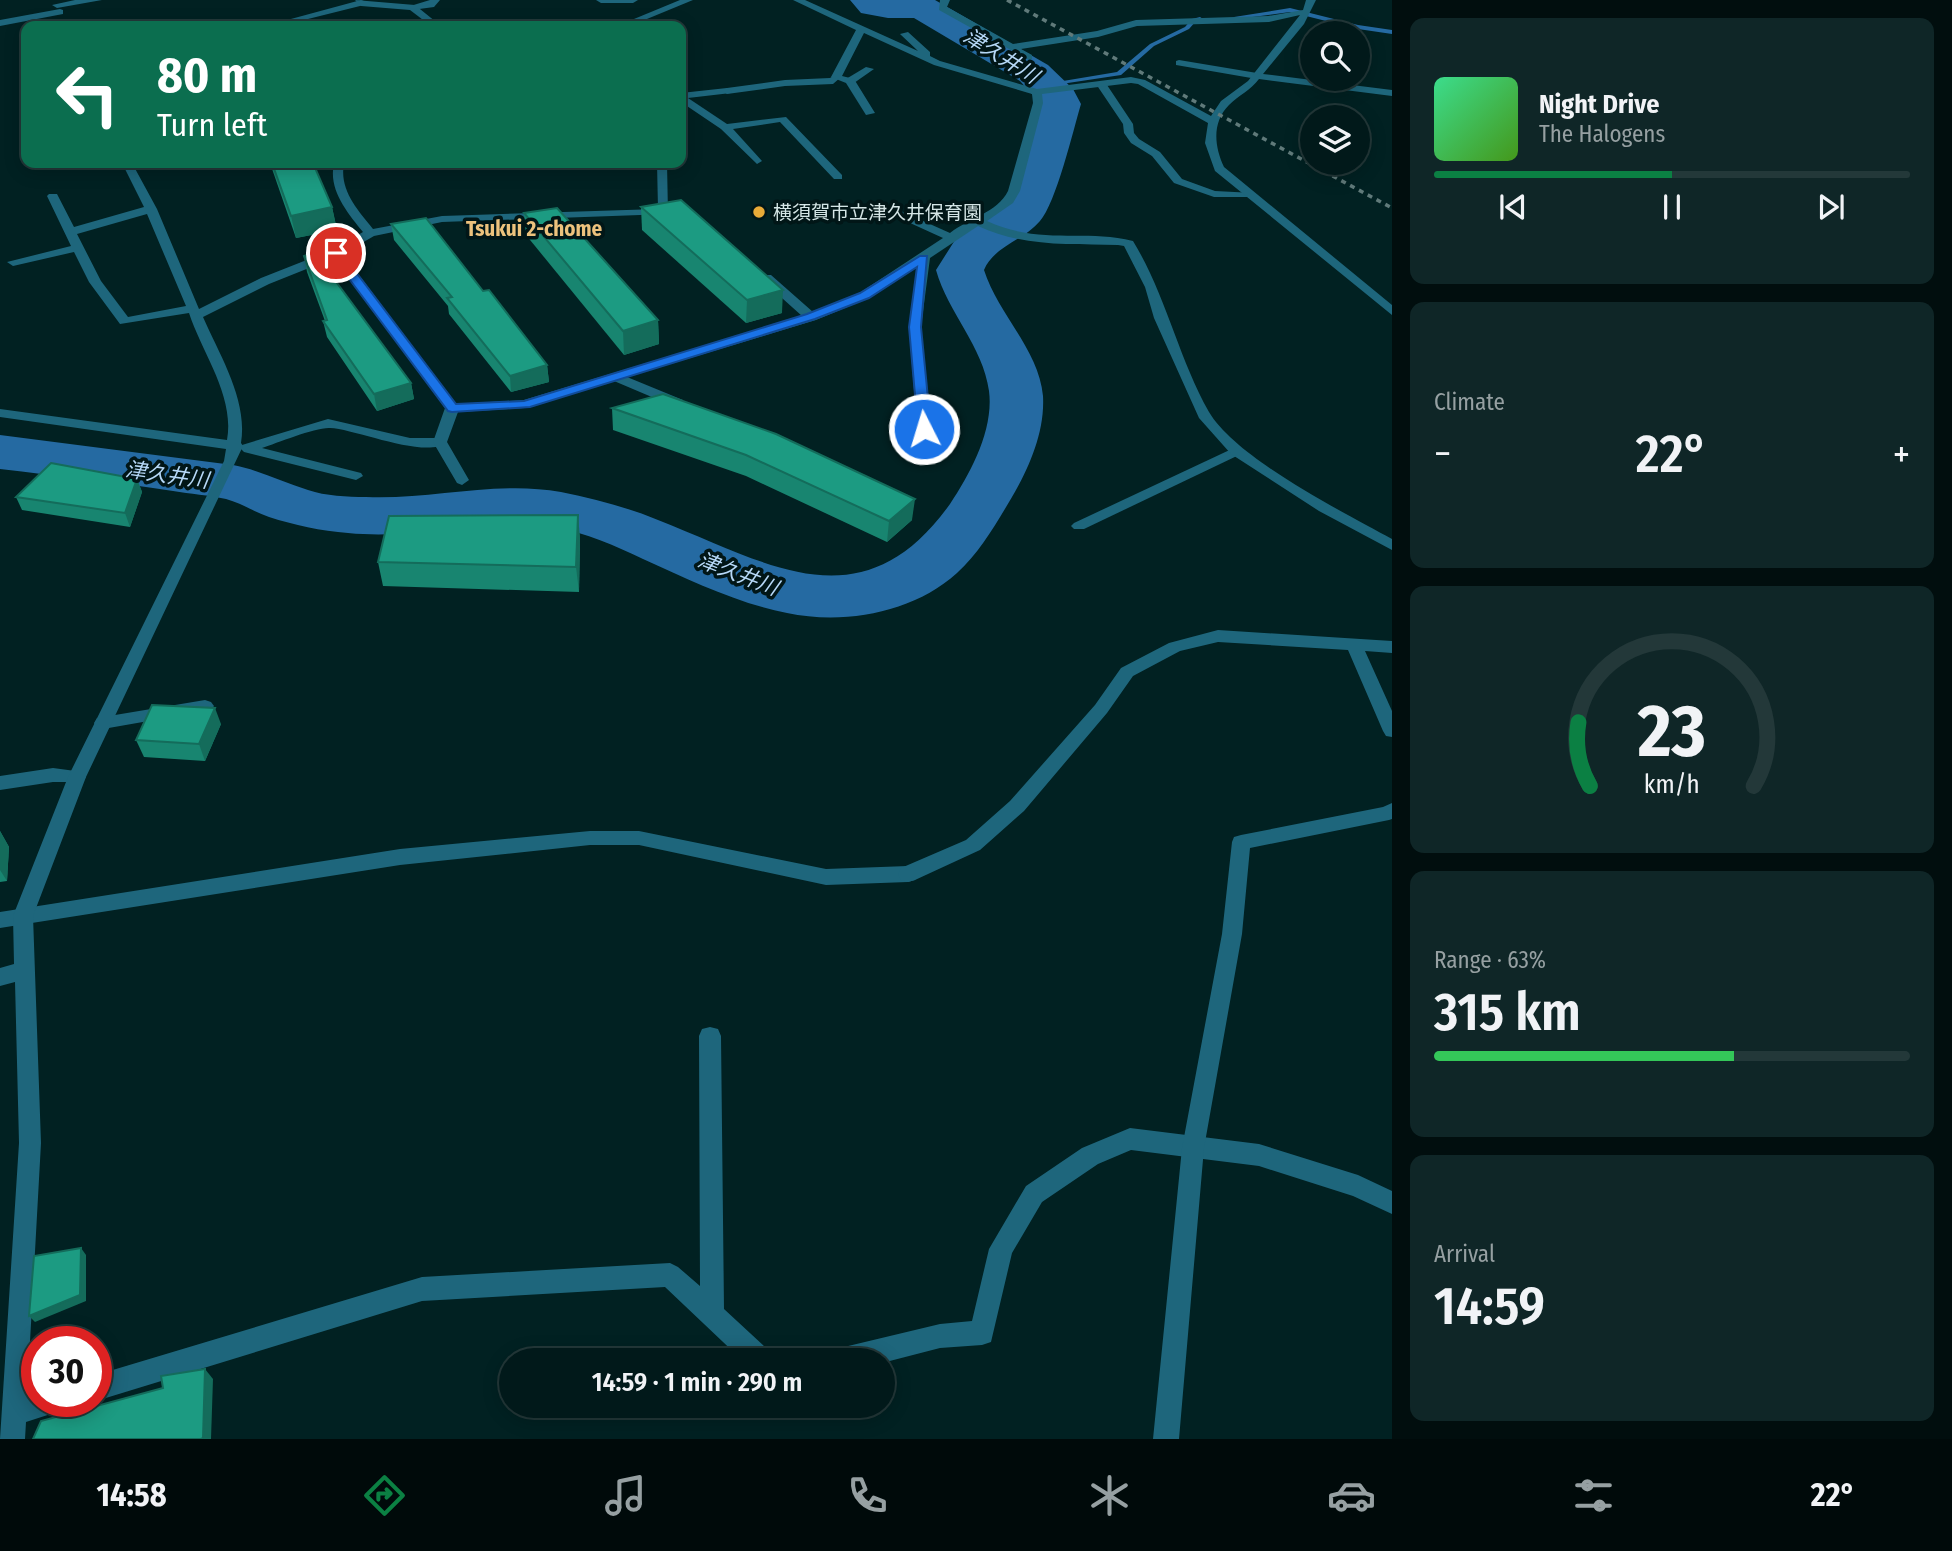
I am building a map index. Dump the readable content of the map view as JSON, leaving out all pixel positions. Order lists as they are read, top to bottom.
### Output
{
  "districts": ["Tsukui 2-chome"],
  "water": ["津久井川"],
  "places": ["横須賀市立津久井保育園"],
  "page": {
    "turn": ["80 m", "Turn left"],
    "song": ["Night Drive", "The Halogens"],
    "tile": [
      "Climate",
      ["Range · 63%", "315 km"],
      ["Arrival", "14:59"]
    ],
    "heat": ["−", "22°", "+"],
    "limit": "30",
    "trip": "14:59 · 1 min · 290 m",
    "tabs": ["14:58", "22°"],
    "gauge": ["23", "km/h"]
  }
}
